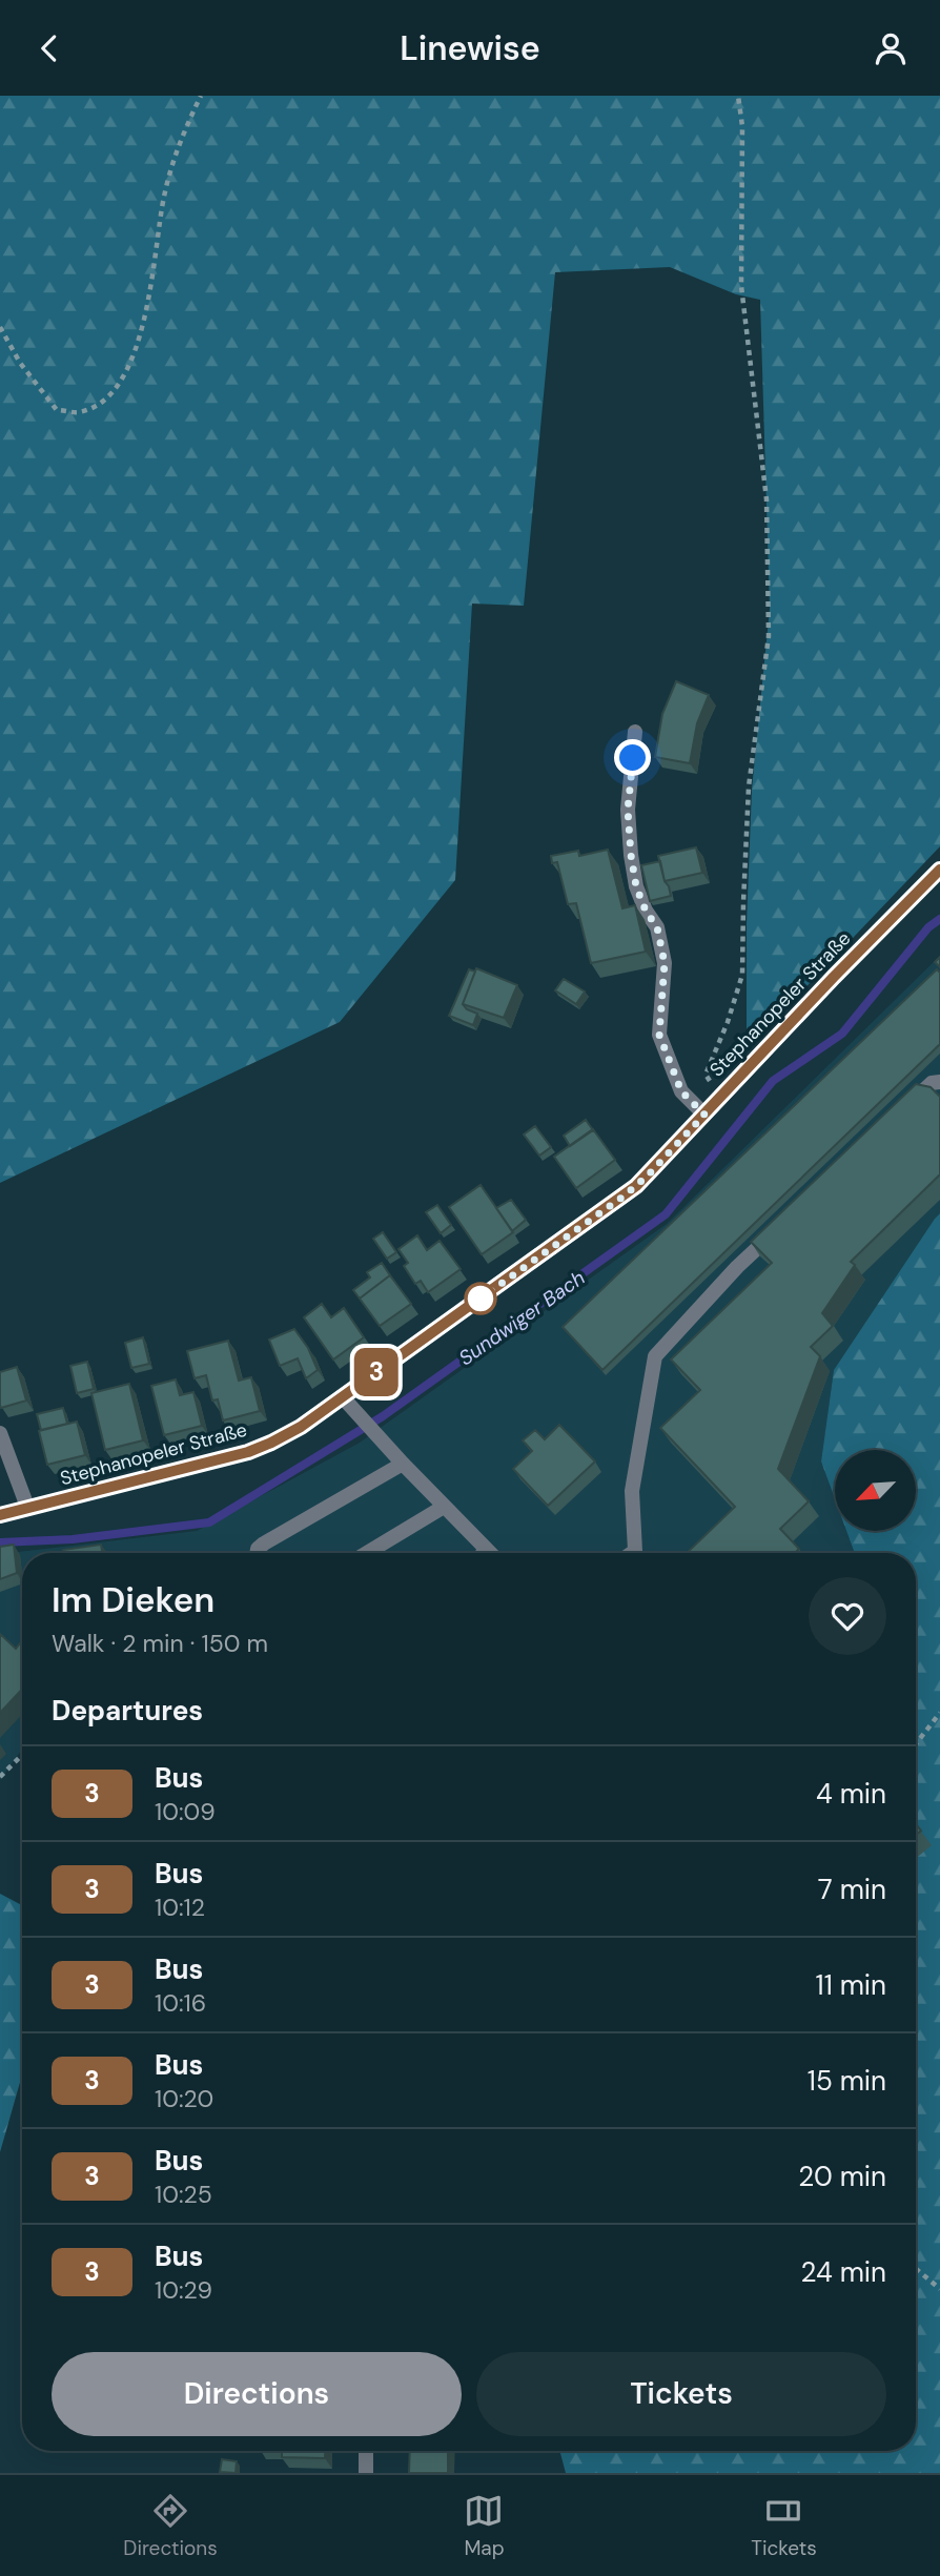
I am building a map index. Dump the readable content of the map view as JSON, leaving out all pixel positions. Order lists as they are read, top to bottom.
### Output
{
  "streets": {
    "street": ["Stephanopeler Straße"]
  },
  "water": ["Sundwiger Bach"],
  "lines": ["bus line 3"],
  "north": "bottom left",
  "page": {
    "header": "Linewise",
    "on_map": "3",
    "heading": [
      ["Im Dieken", "Walk · 2 min · 150 m"],
      "Departures"
    ],
    "list": [
      {
        "mark": "3",
        "name": "Bus",
        "note": "10:09",
        "value": "4 min"
      },
      {
        "mark": "3",
        "name": "Bus",
        "note": "10:12",
        "value": "7 min"
      },
      {
        "mark": "3",
        "name": "Bus",
        "note": "10:16",
        "value": "11 min"
      },
      {
        "mark": "3",
        "name": "Bus",
        "note": "10:20",
        "value": "15 min"
      },
      {
        "mark": "3",
        "name": "Bus",
        "note": "10:25",
        "value": "20 min"
      },
      {
        "mark": "3",
        "name": "Bus",
        "note": "10:29",
        "value": "24 min"
      }
    ],
    "buttons": ["Directions", "Tickets"],
    "tabs": ["Directions", "Map", "Tickets"]
  }
}
